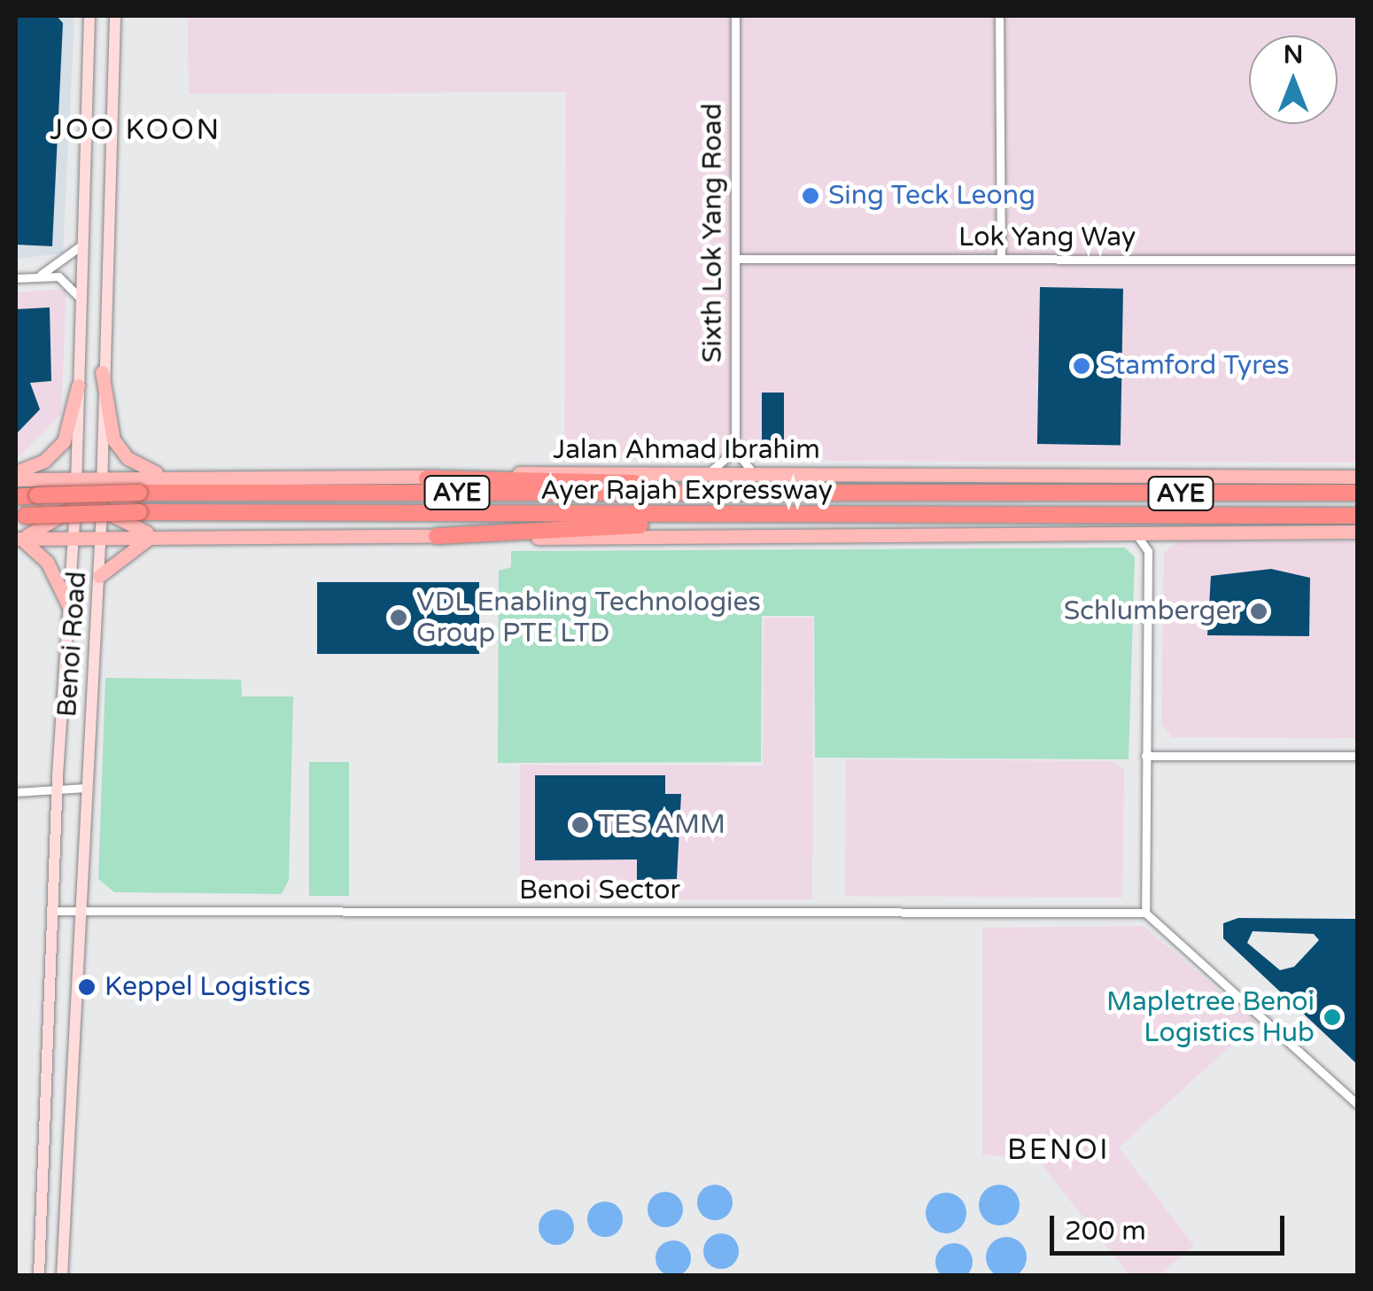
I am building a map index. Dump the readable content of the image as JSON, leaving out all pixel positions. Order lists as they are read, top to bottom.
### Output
{
  "streets": {
    "highway": ["Ayer Rajah Expressway", "AYE"],
    "main road": ["Jalan Ahmad Ibrahim", "Benoi Road"],
    "street": ["Sixth Lok Yang Road", "Lok Yang Way", "Benoi Sector"]
  },
  "crossings": [
    ["Sixth Lok Yang Road", "Lok Yang Way"],
    ["Jalan Ahmad Ibrahim", "Benoi Road"],
    ["Benoi Road", "Benoi Sector"]
  ],
  "districts": ["JOO KOON", "BENOI"],
  "places": [
    "Sing Teck Leong",
    "Stamford Tyres",
    "Schlumberger",
    "VDL Enabling Technologies Group PTE LTD",
    "TES AMM",
    "Keppel Logistics",
    "Mapletree Benoi Logistics Hub"
  ],
  "scale_bar": "200 m",
  "north": "top"
}
